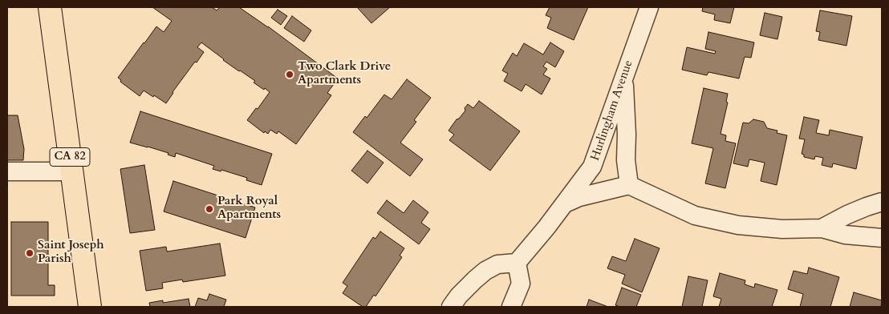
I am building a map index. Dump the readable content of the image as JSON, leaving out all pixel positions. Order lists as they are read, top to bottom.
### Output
{
  "streets": {
    "main road": ["CA 82"],
    "street": ["Hurlingham Avenue"]
  },
  "places": ["Two Clark Drive Apartments", "Park Royal Apartments", "Saint Joseph Parish"]
}
